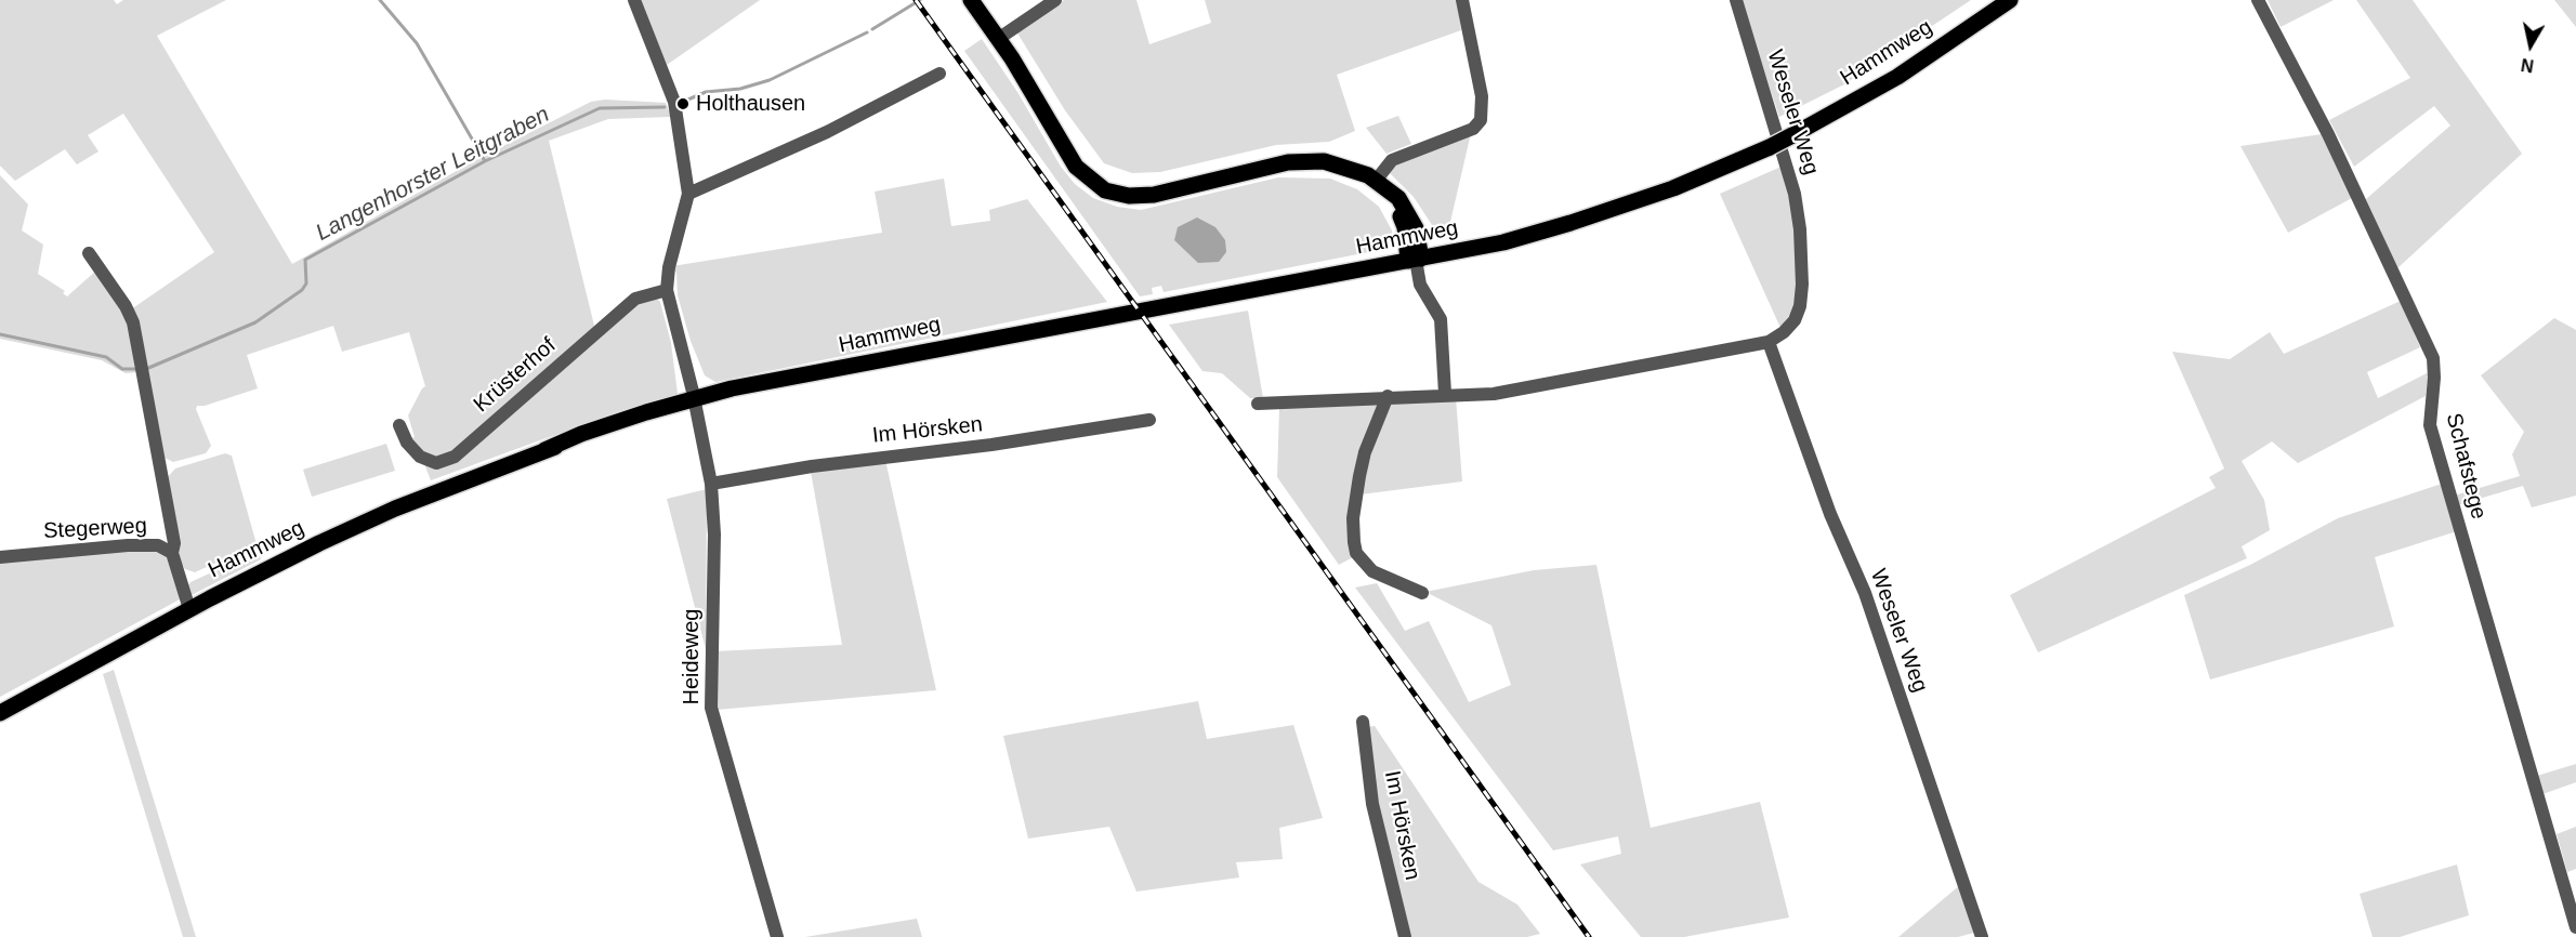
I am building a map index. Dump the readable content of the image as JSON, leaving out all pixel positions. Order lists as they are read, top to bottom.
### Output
{
  "streets": {
    "main road": ["Hammweg"],
    "street": [
      "Weseler Weg",
      "Krüsterhof",
      "Im Hörsken",
      "Schafstege",
      "Stegerweg",
      "Heideweg"
    ]
  },
  "crossings": [
    ["Hammweg", "Stegerweg"],
    ["Hammweg", "Heideweg"],
    ["Krüsterhof", "Heideweg"],
    ["Im Hörsken", "Heideweg"]
  ],
  "water": ["Langenhorster Leitgraben"],
  "places": ["Holthausen"],
  "north": "bottom"
}
